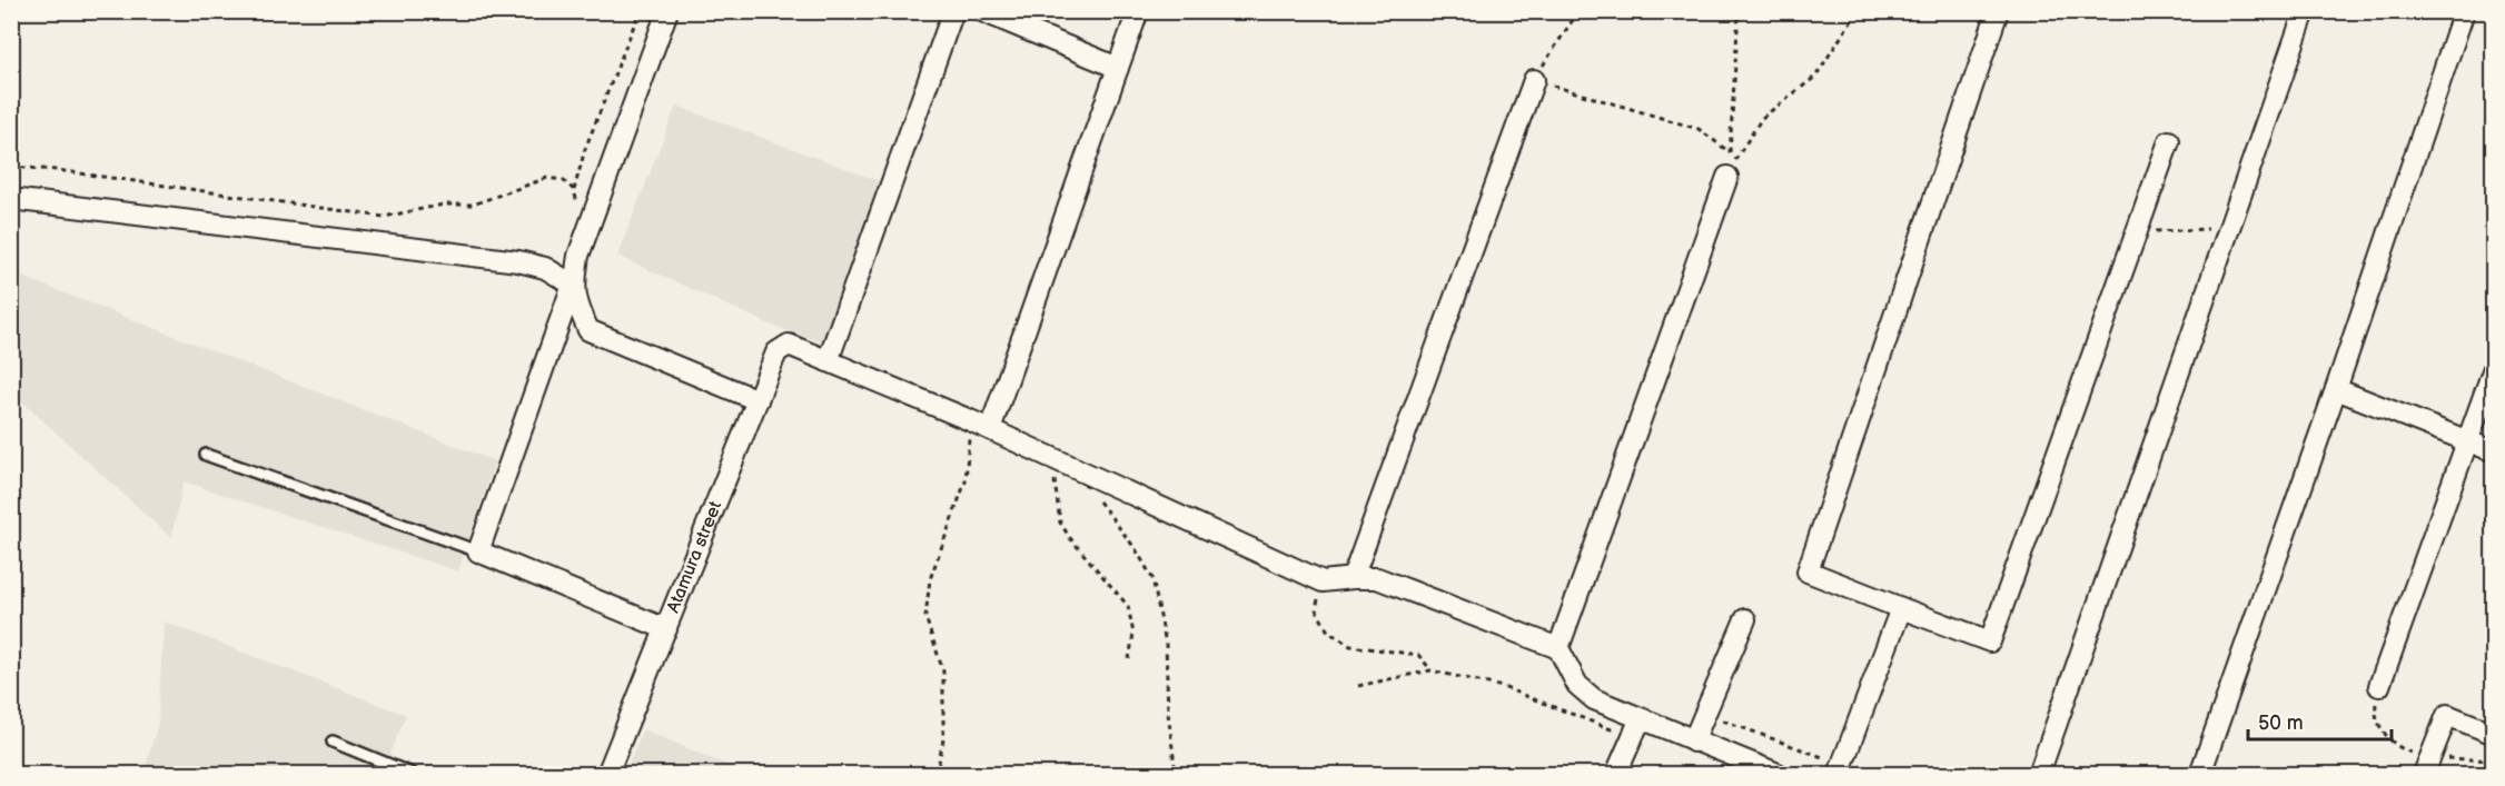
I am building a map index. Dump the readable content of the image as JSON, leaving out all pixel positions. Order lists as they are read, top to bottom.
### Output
{
  "streets": {
    "street": ["Atamura street"]
  },
  "scale_bar": "50 m"
}
